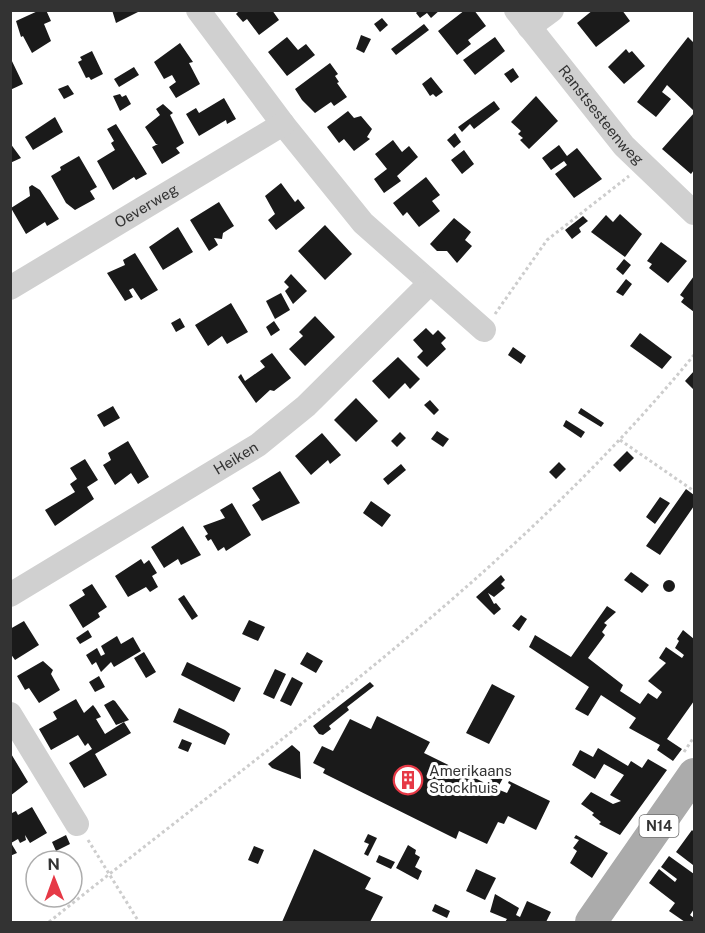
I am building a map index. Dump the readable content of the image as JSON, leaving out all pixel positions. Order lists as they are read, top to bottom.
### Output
{
  "streets": {
    "main road": ["N14"],
    "street": ["Ranstsesteenweg", "Oeverweg", "Heiken"]
  },
  "places": {
    "building": ["Amerikaans Stockhuis"]
  },
  "north": "top"
}
